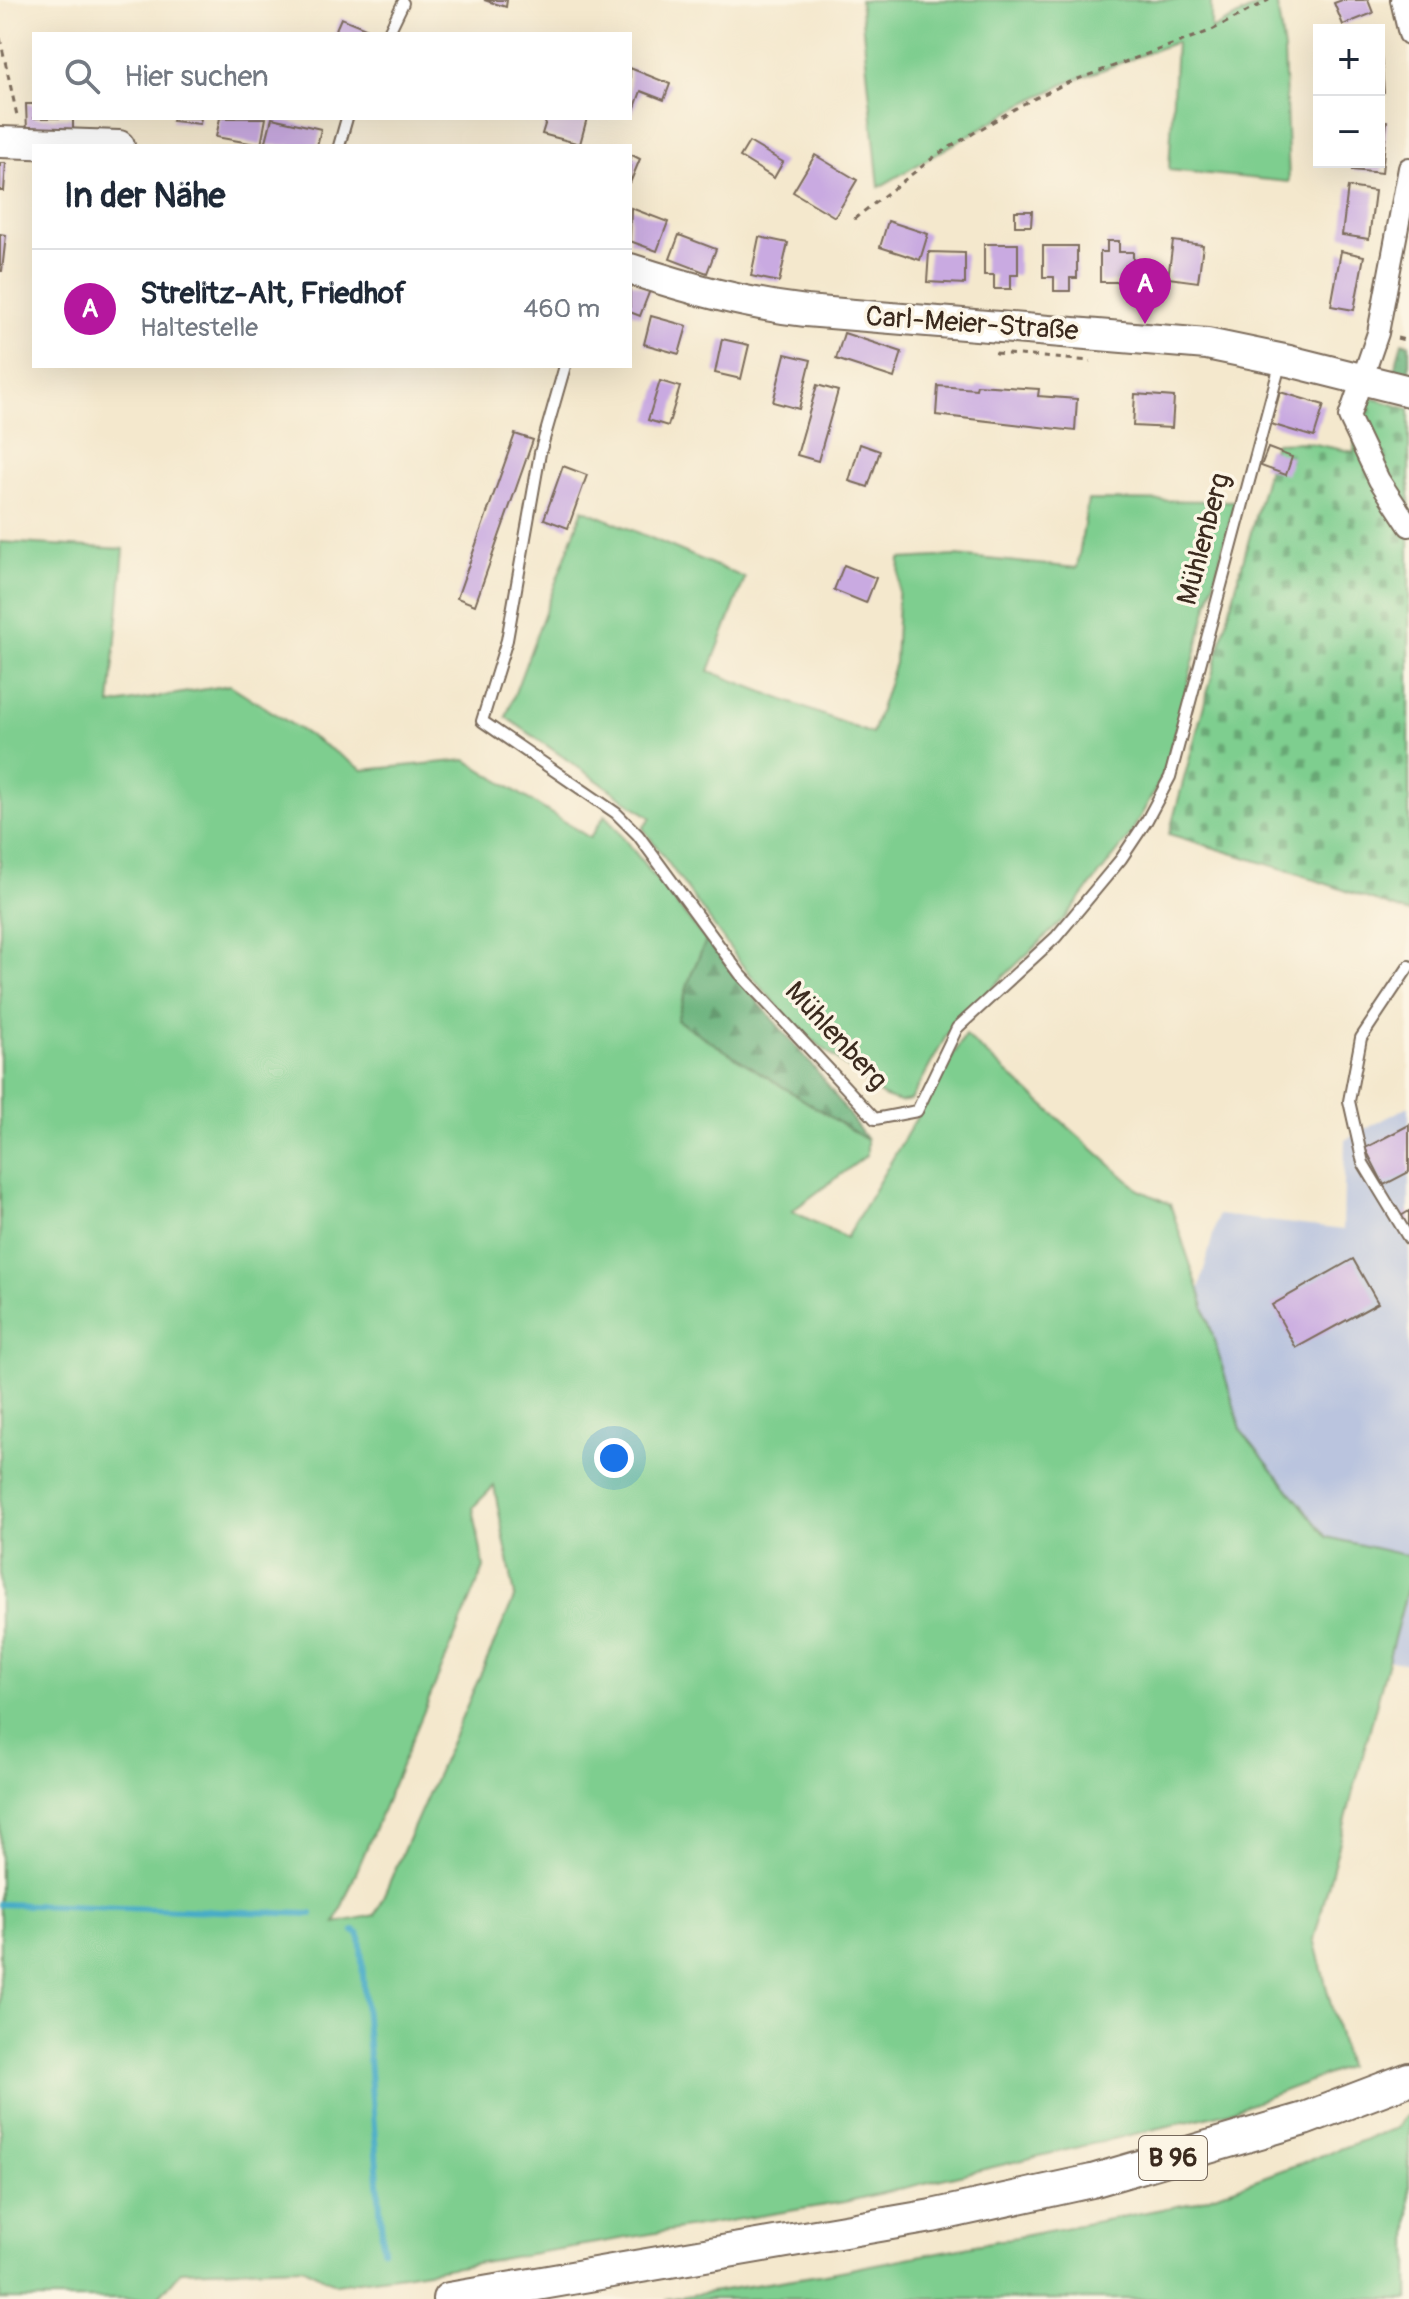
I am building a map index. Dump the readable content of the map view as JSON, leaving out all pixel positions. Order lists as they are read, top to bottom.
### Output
{
  "streets": {
    "main road": ["B 96"],
    "street": ["Carl-Meier-Straße"],
    "lane": ["Mühlenberg"]
  },
  "crossings": [
    ["Carl-Meier-Straße", "Mühlenberg"]
  ],
  "page": {
    "map_buttons": ["+", "−"],
    "search": "Hier suchen",
    "heading": "In der Nähe",
    "list": [
      {
        "mark": "A",
        "name": "Strelitz-Alt, Friedhof",
        "note": "Haltestelle",
        "value": "460 m"
      }
    ],
    "pins": "A"
  }
}
